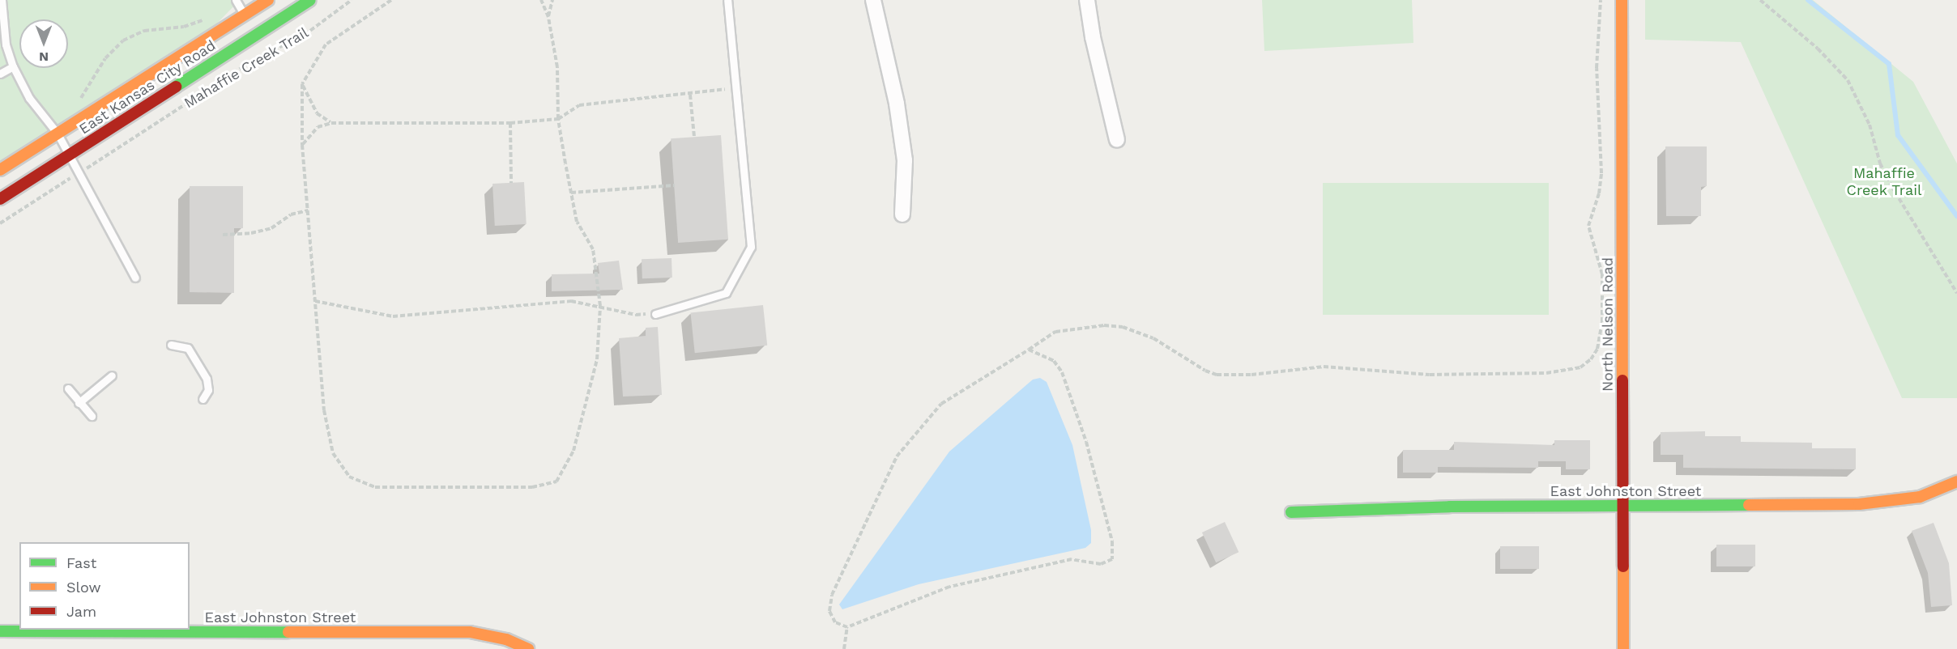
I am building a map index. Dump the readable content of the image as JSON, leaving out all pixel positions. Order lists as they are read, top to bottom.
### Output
{
  "streets": {
    "street": ["East Kansas City Road", "North Nelson Road", "East Johnston Street"],
    "path": ["Mahaffie Creek Trail"]
  },
  "crossings": [
    ["North Nelson Road", "East Johnston Street"]
  ],
  "parks": ["Mahaffie Creek Trail"],
  "legend": ["Fast", "Slow", "Jam"],
  "north": "bottom"
}
